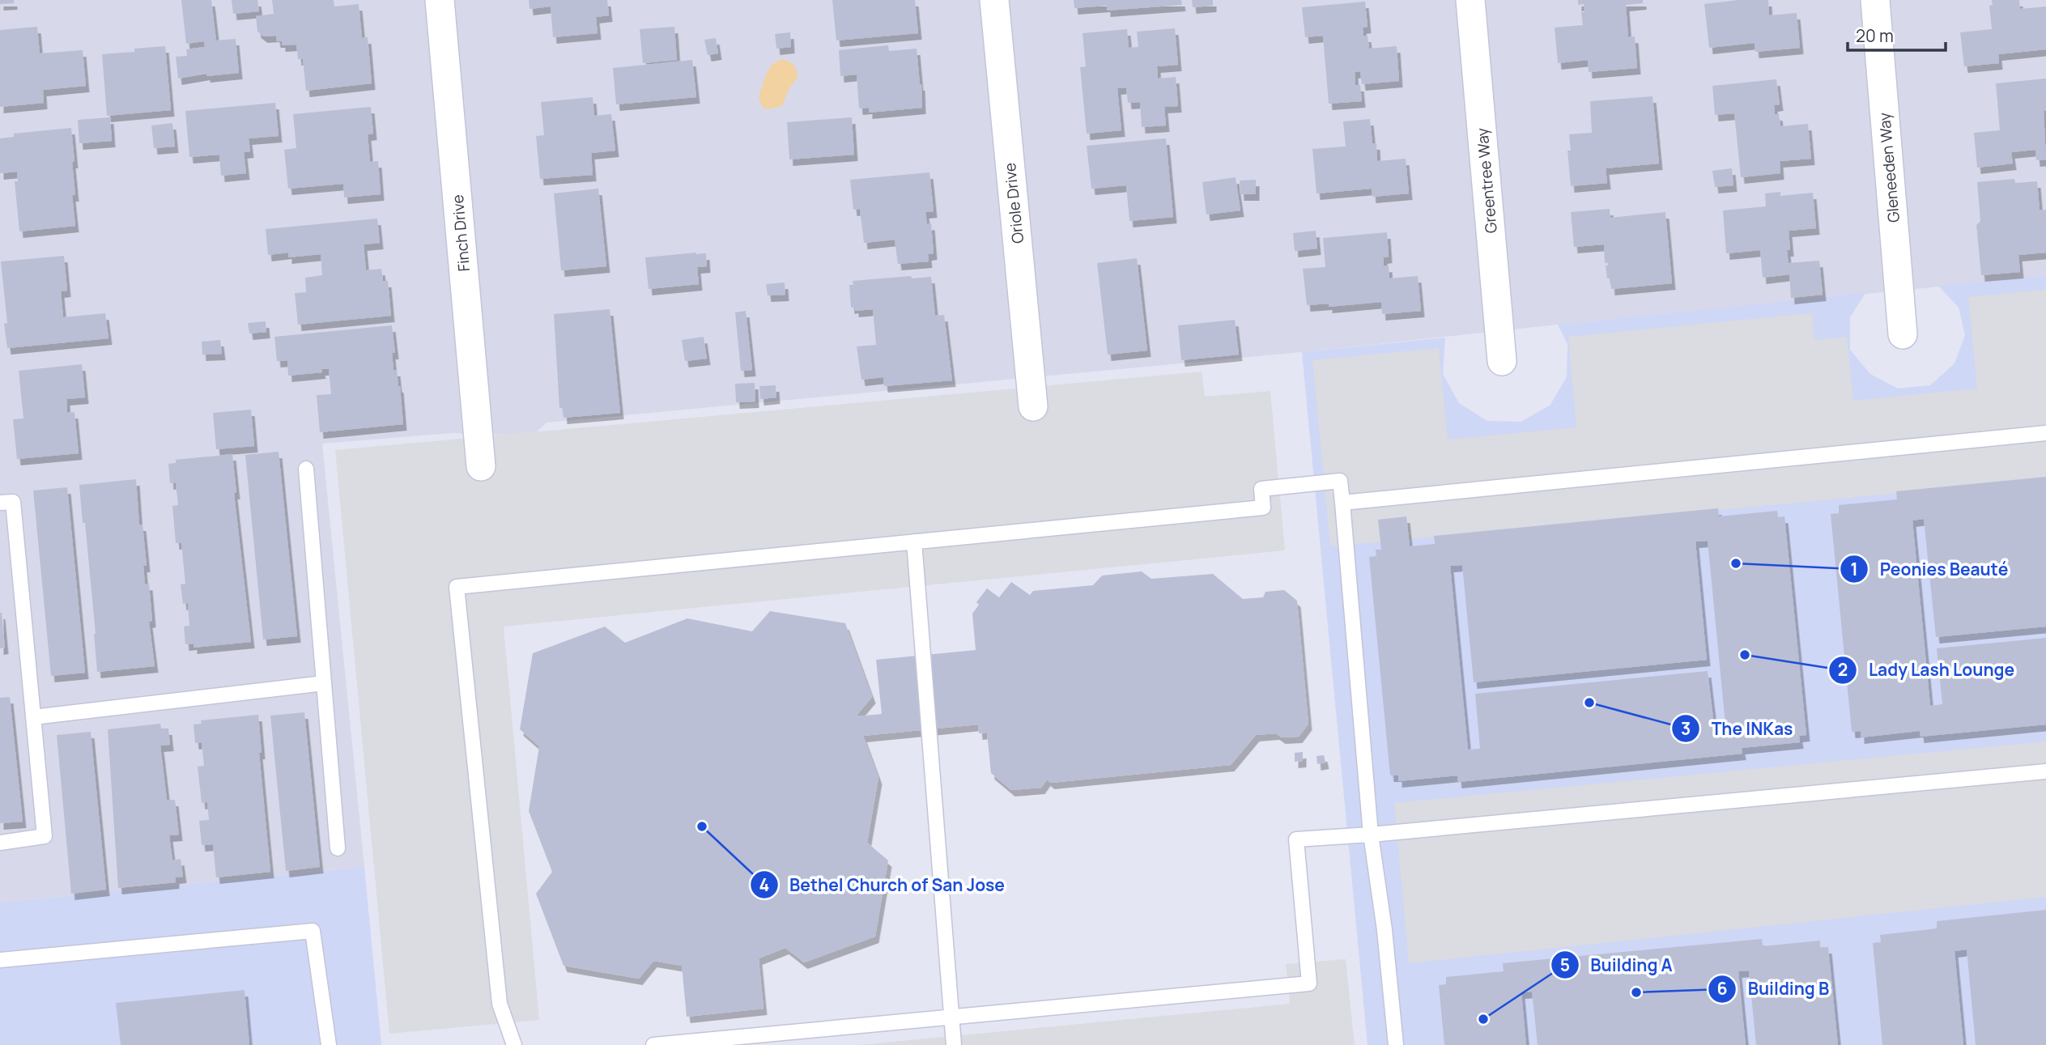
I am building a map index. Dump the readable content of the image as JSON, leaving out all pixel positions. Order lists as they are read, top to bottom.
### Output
{
  "streets": {
    "street": [
      "Gleneeden Way",
      "Greentree Way",
      "Oriole Drive",
      "Finch Drive"
    ]
  },
  "places": [
    "Peonies Beauté",
    "Lady Lash Lounge",
    "The INKas",
    "Bethel Church of San Jose",
    "Building B",
    "Building A"
  ],
  "scale_bar": "20 m"
}
